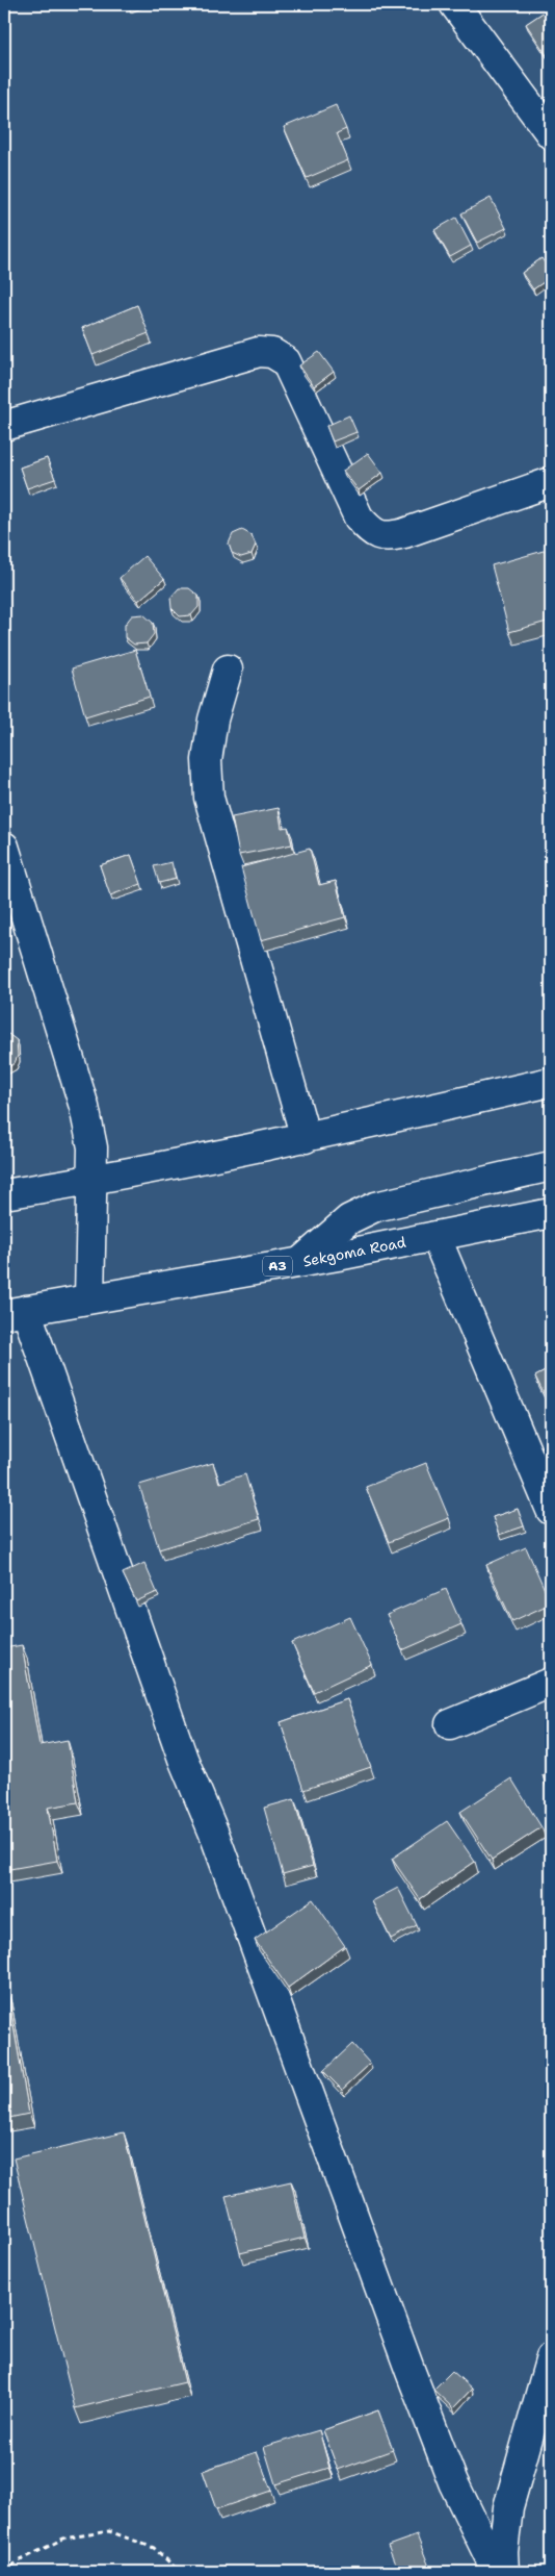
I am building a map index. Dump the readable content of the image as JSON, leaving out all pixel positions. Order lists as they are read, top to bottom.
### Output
{
  "streets": {
    "main road": ["Sekgoma Road", "A3"]
  }
}
